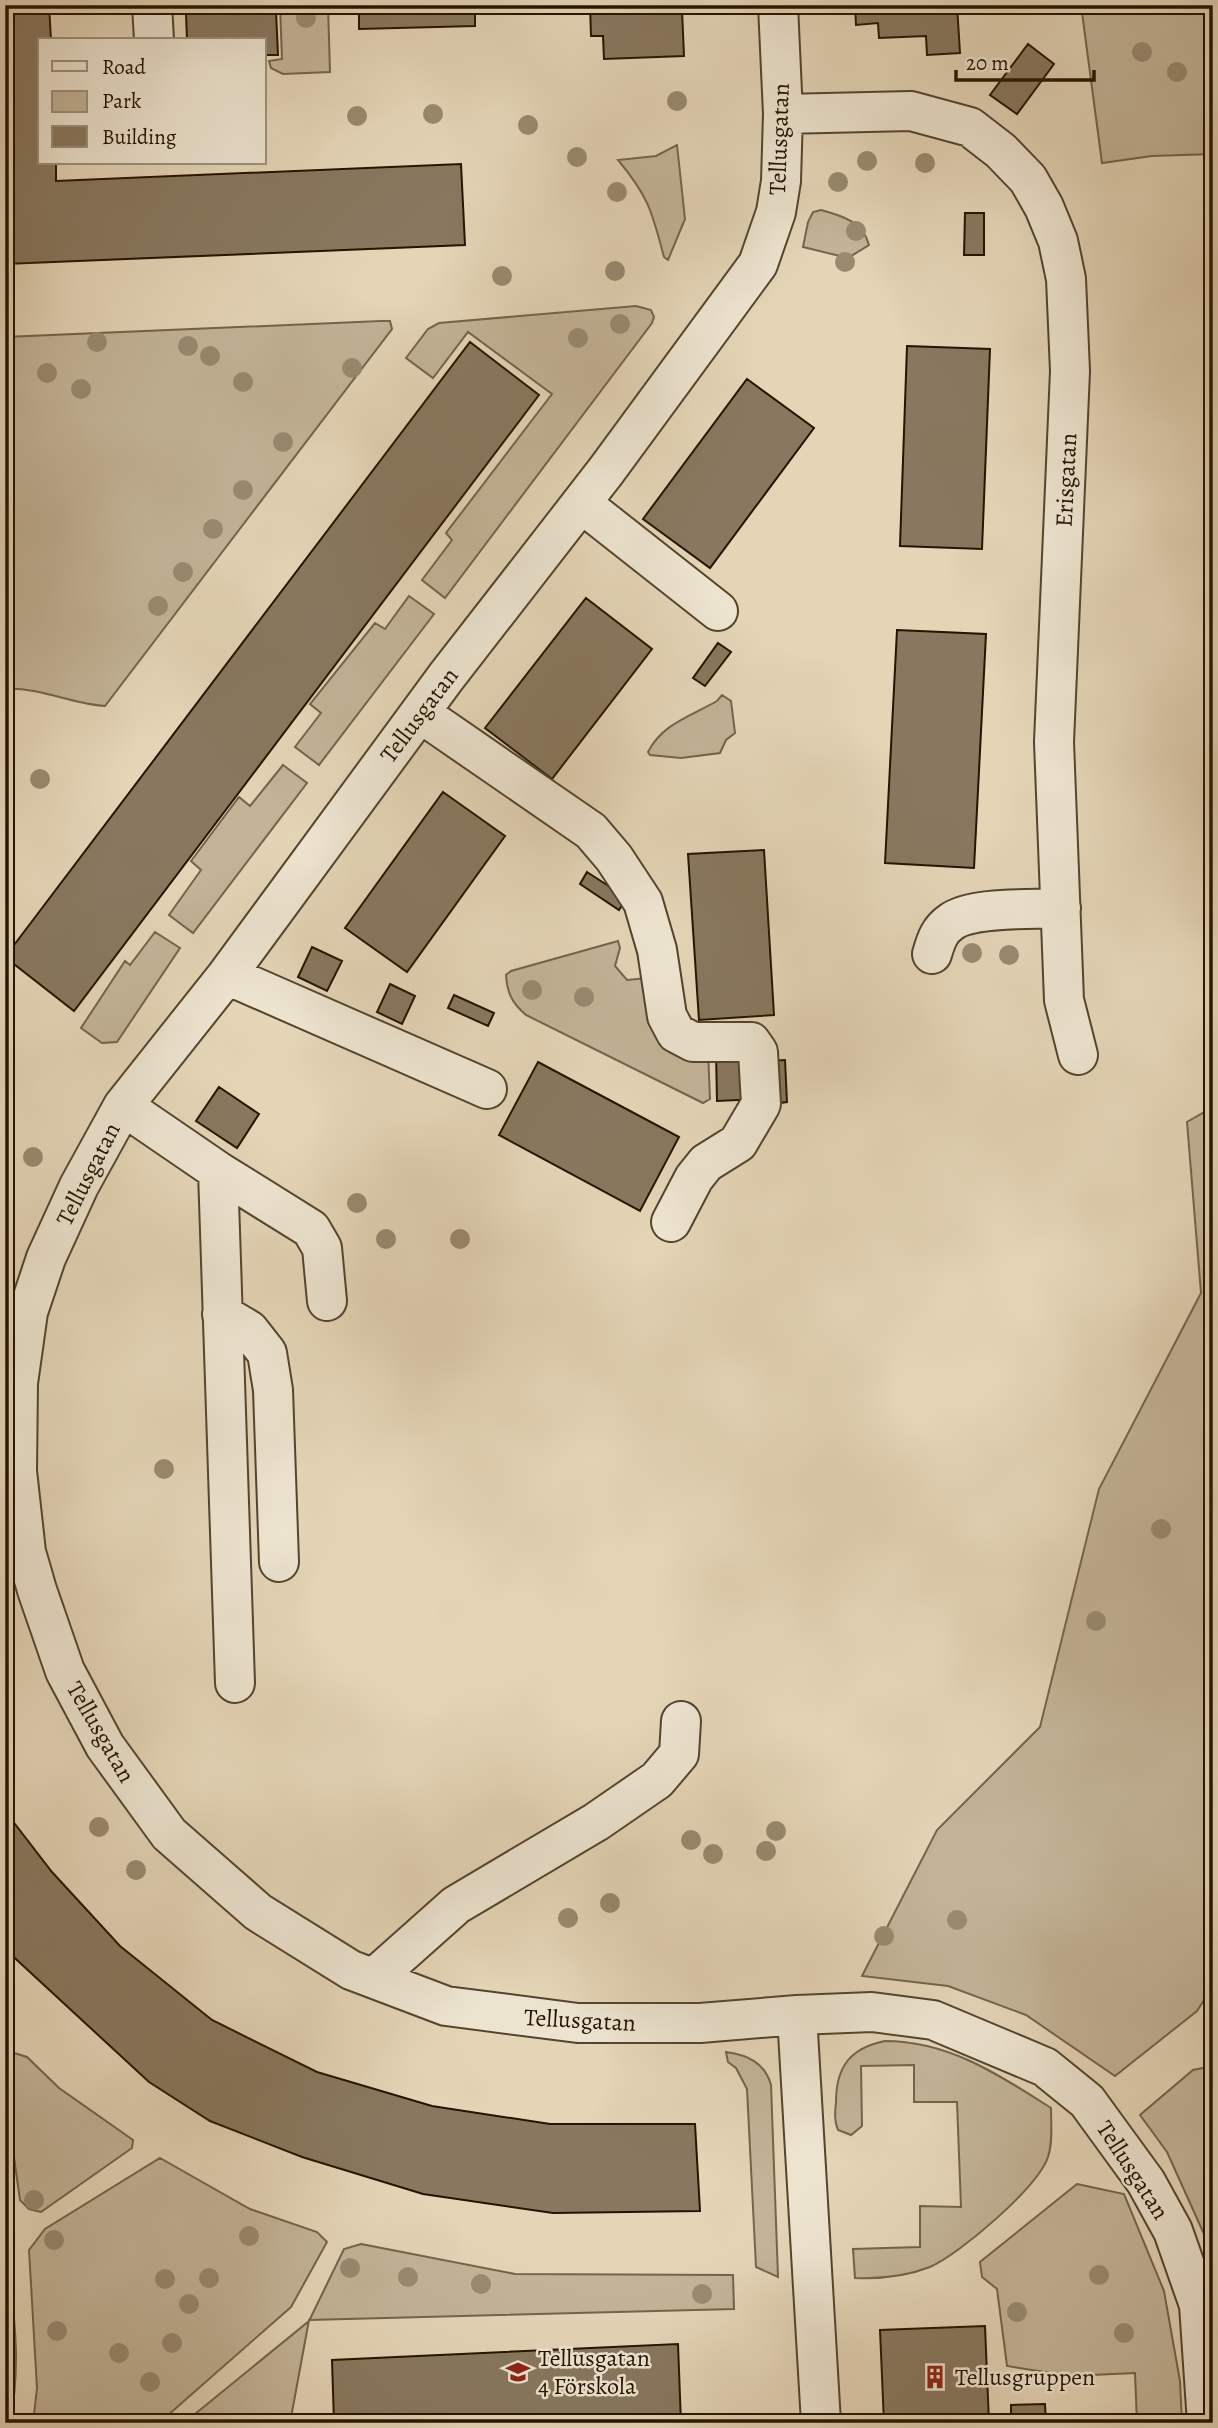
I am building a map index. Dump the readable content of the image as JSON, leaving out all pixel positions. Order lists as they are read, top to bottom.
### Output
{
  "streets": {
    "street": ["Tellusgatan", "Erisgatan"]
  },
  "crossings": [
    ["Tellusgatan", "Erisgatan"]
  ],
  "places": {
    "school or university": ["Tellusgatan 4 Förskola"],
    "building": ["Tellusgruppen"]
  },
  "legend": ["Road", "Park", "Building"],
  "scale_bar": "20 m"
}
